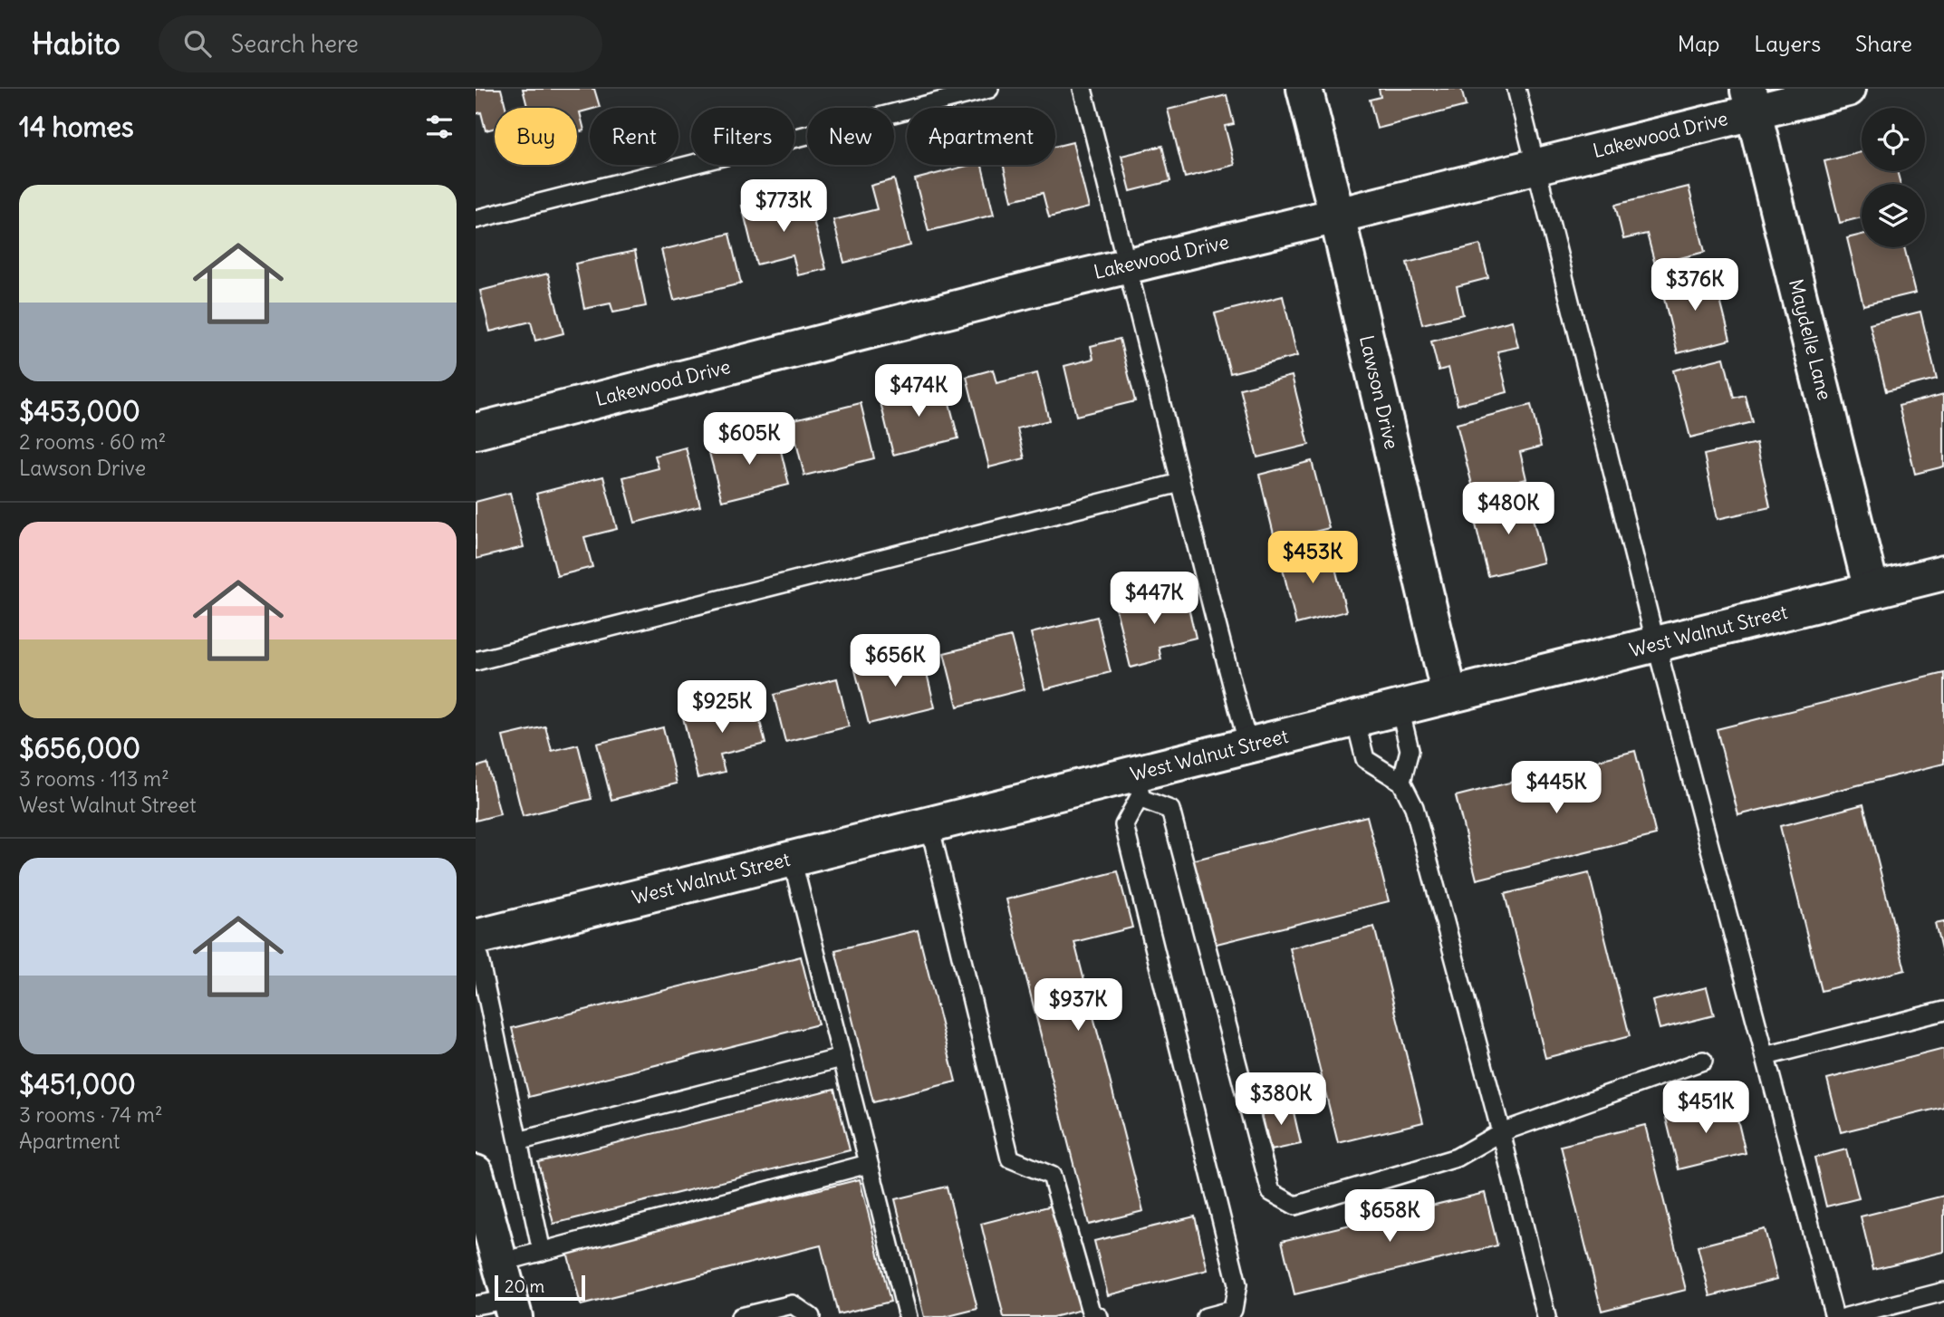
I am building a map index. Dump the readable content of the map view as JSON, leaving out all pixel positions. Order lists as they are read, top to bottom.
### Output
{
  "streets": {
    "street": [
      "Lakewood Drive",
      "Maydelle Lane",
      "Lawson Drive",
      "West Walnut Street"
    ]
  },
  "crossings": [
    ["Lakewood Drive", "Maydelle Lane"],
    ["Lakewood Drive", "Lawson Drive"],
    ["Maydelle Lane", "West Walnut Street"],
    ["Lawson Drive", "West Walnut Street"]
  ],
  "scale_bar": "20 m",
  "page": {
    "header": "Habito",
    "search": "Search here",
    "nav": ["Map", "Layers", "Share"],
    "heading": "14 homes",
    "chip": [
      "Buy",
      "Rent",
      "Filters",
      "New",
      "Apartment"
    ],
    "list": [
      {
        "name": "$453,000",
        "note": "2 rooms · 60 m² · Lawson Drive"
      },
      {
        "name": "$656,000",
        "note": "3 rooms · 113 m² · West Walnut Street"
      },
      {
        "name": "$451,000",
        "note": "3 rooms · 74 m² · Apartment"
      }
    ],
    "price": [
      "$773K",
      "$376K",
      "$474K",
      "$605K",
      "$480K",
      "$453K",
      "$447K",
      "$656K",
      "$925K",
      "$445K",
      "$937K",
      "$380K",
      "$451K",
      "$658K"
    ],
    "scale": "20 m"
  }
}
